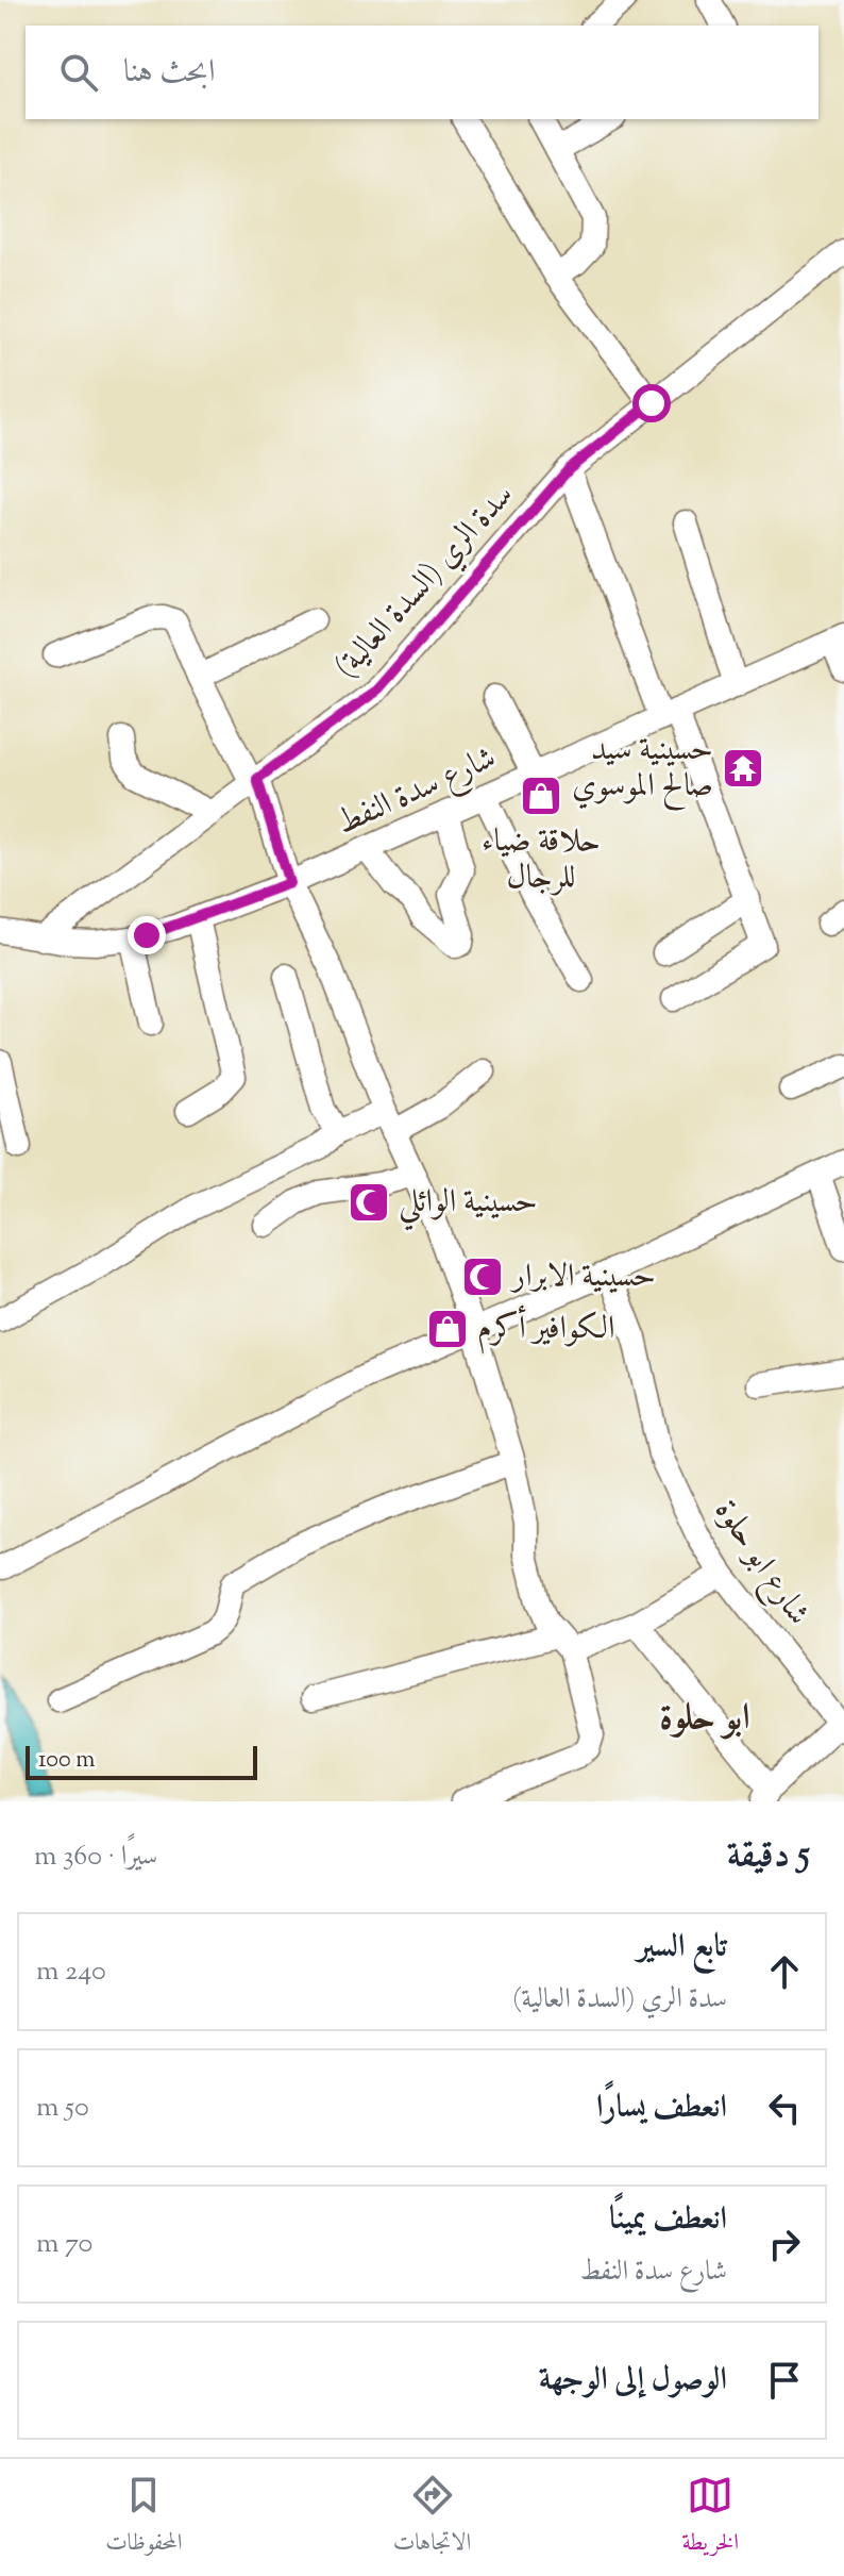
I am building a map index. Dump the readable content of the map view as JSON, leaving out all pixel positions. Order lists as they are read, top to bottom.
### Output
{
  "streets": {
    "street": ["سدة الري (السدة العالية)", "شارع سدة النفط", "شارع ابو حلوة"]
  },
  "crossings": [
    ["سدة الري (السدة العالية)", "شارع سدة النفط"]
  ],
  "districts": ["ابو حلوة"],
  "places": {
    "temple": ["حسينية سيد صالح الموسوي"],
    "shop": ["حلاقة ضياء للرجال", "الكوافير أكرم"],
    "mosque": ["حسينية الوائلي", "حسينية الابرار"]
  },
  "scale_bar": "100 m",
  "page": {
    "search": "ابحث هنا",
    "scale": "100 m",
    "heading": ["5 دقيقة", "سيرًا · 360 m"],
    "list": [
      ["تابع السير", "سدة الري (السدة العالية)", "240 m"],
      ["انعطف يسارًا", "50 m"],
      ["انعطف يمينًا", "شارع سدة النفط", "70 m"],
      "الوصول إلى الوجهة"
    ],
    "nav": ["الخريطة", "الاتجاهات", "المحفوظات"]
  }
}
